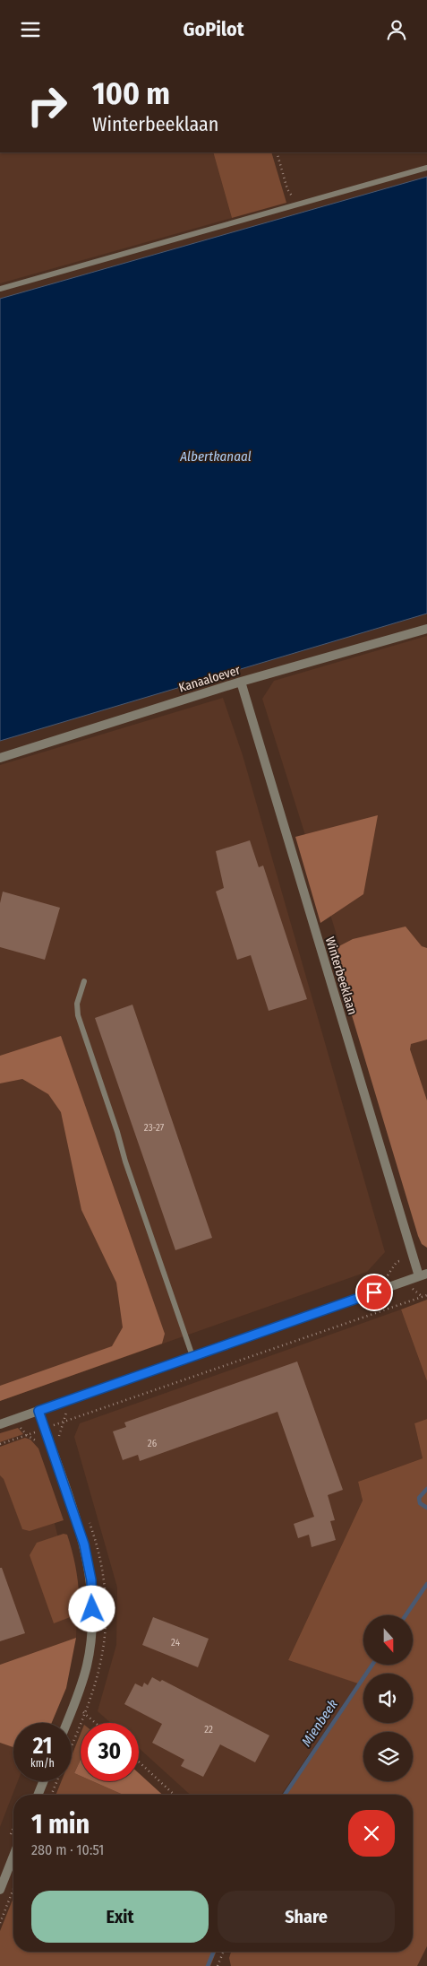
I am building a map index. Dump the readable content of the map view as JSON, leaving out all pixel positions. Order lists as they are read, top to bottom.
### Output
{
  "streets": {
    "street": ["Kanaaloever", "Winterbeeklaan"]
  },
  "crossings": [
    ["Kanaaloever", "Winterbeeklaan"]
  ],
  "water": ["Albertkanaal", "Mienbeek"],
  "house_numbers": [
    "23-27",
    "26",
    "24",
    "22"
  ],
  "north": "bottom",
  "page": {
    "header": "GoPilot",
    "turn": ["100 m", "Winterbeeklaan"],
    "speed": "21 km/h",
    "limit": "30",
    "heading": ["1 min", "280 m · 10:51"],
    "buttons": ["Exit", "Share"]
  }
}
